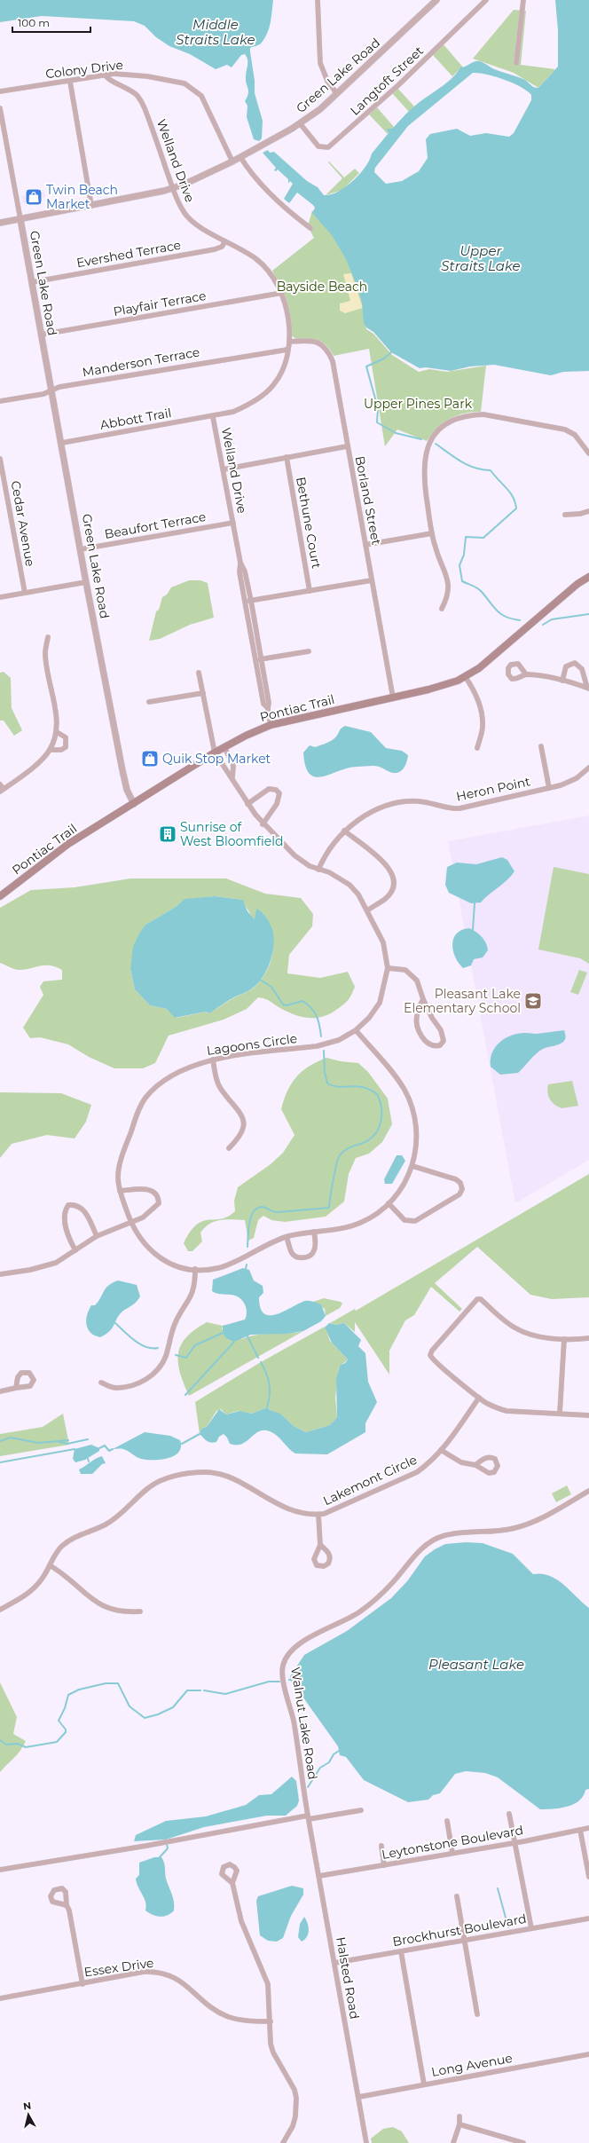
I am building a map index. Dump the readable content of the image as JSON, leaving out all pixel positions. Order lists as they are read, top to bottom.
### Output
{
  "streets": {
    "main road": ["Pontiac Trail"],
    "street": [
      "Colony Drive",
      "Green Lake Road",
      "Langtoft Street",
      "Welland Drive",
      "Evershed Terrace",
      "Playfair Terrace",
      "Manderson Terrace",
      "Abbott Trail",
      "Borland Street",
      "Bethune Court",
      "Cedar Avenue",
      "Beaufort Terrace",
      "Heron Point",
      "Lagoons Circle",
      "Lakemont Circle",
      "Walnut Lake Road",
      "Leytonstone Boulevard",
      "Brockhurst Boulevard",
      "Essex Drive",
      "Halsted Road",
      "Long Avenue"
    ]
  },
  "crossings": [
    ["Colony Drive", "Green Lake Road"],
    ["Colony Drive", "Welland Drive"],
    ["Green Lake Road", "Langtoft Street"],
    ["Green Lake Road", "Welland Drive"],
    ["Green Lake Road", "Evershed Terrace"],
    ["Green Lake Road", "Playfair Terrace"],
    ["Green Lake Road", "Manderson Terrace"],
    ["Green Lake Road", "Abbott Trail"],
    ["Green Lake Road", "Beaufort Terrace"],
    ["Green Lake Road", "Pontiac Trail"],
    ["Welland Drive", "Evershed Terrace"],
    ["Welland Drive", "Playfair Terrace"],
    ["Welland Drive", "Manderson Terrace"],
    ["Welland Drive", "Abbott Trail"],
    ["Welland Drive", "Borland Street"],
    ["Welland Drive", "Beaufort Terrace"],
    ["Welland Drive", "Pontiac Trail"],
    ["Borland Street", "Pontiac Trail"],
    ["Pontiac Trail", "Lagoons Circle"],
    ["Heron Point", "Lagoons Circle"],
    ["Walnut Lake Road", "Halsted Road"],
    ["Leytonstone Boulevard", "Halsted Road"],
    ["Brockhurst Boulevard", "Halsted Road"],
    ["Halsted Road", "Long Avenue"]
  ],
  "water": ["Middle Straits Lake", "Upper Straits Lake", "Pleasant Lake"],
  "parks": ["Bayside Beach", "Upper Pines Park"],
  "places": {
    "shop": ["Twin Beach Market", "Quik Stop Market"],
    "building": ["Sunrise of West Bloomfield"],
    "school or university": ["Pleasant Lake Elementary School"]
  },
  "scale_bar": "100 m",
  "north": "top"
}
